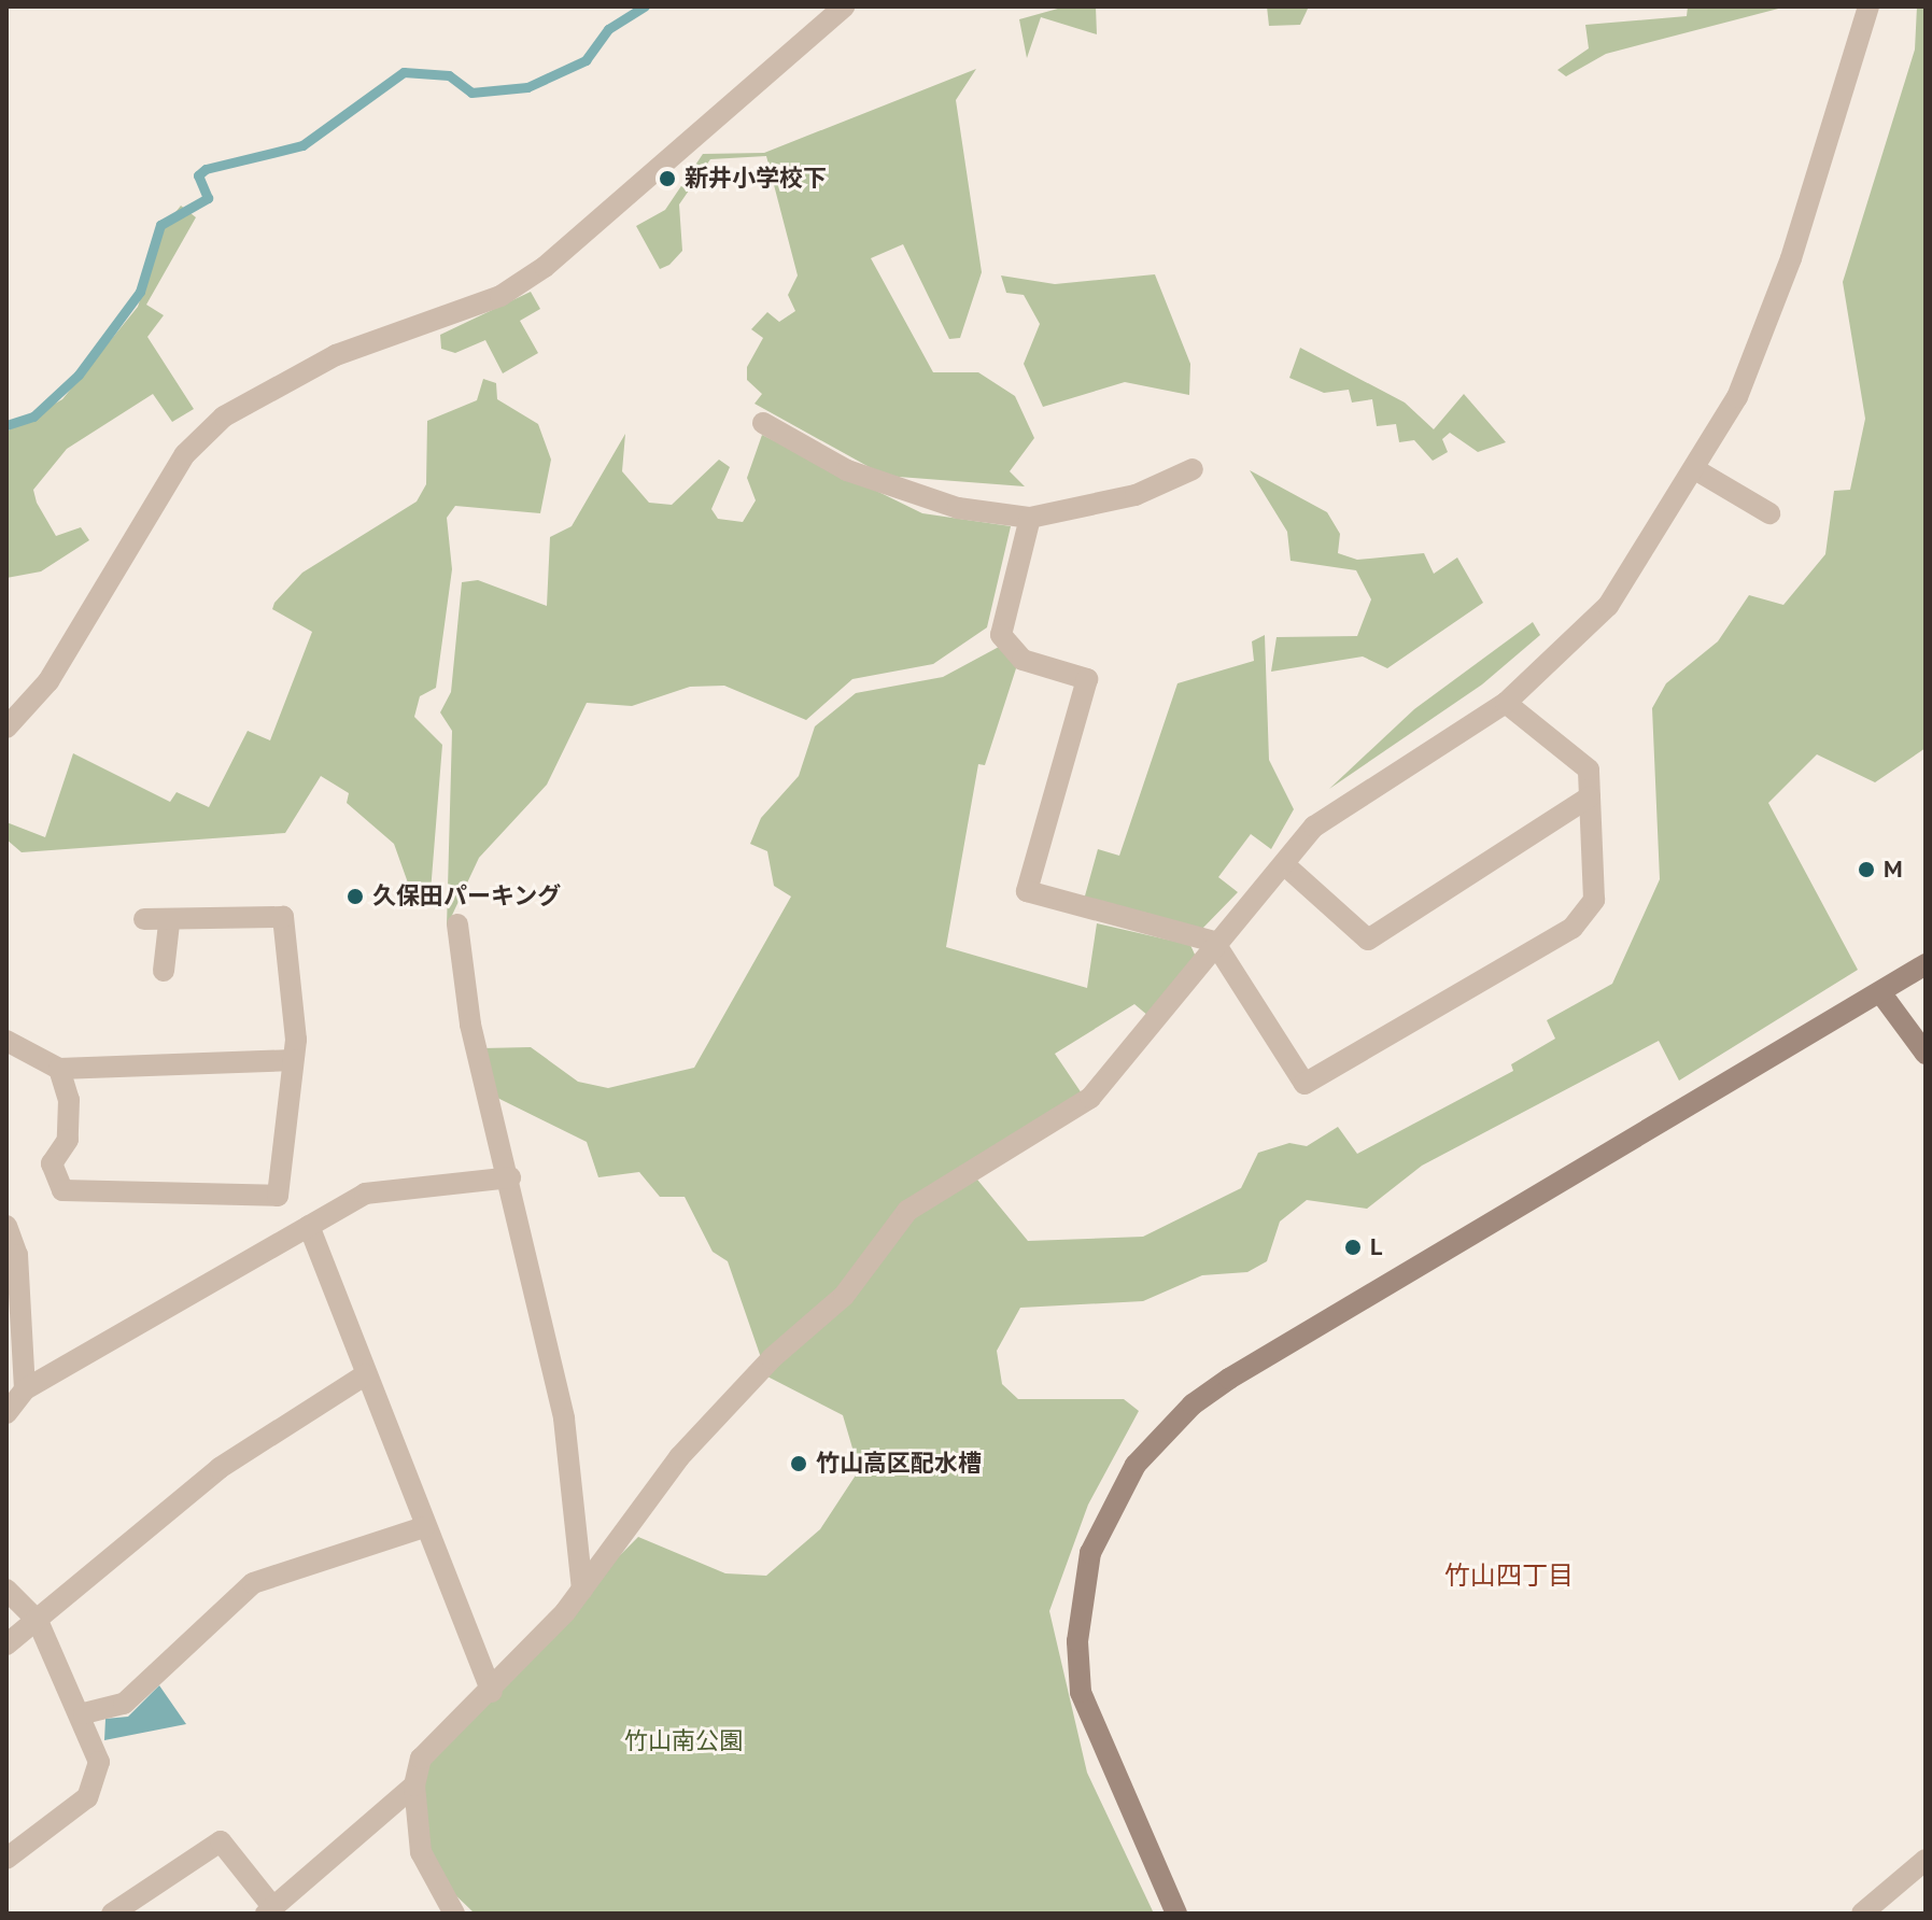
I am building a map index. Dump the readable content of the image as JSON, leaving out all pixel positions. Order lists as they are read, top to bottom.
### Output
{
  "districts": ["竹山四丁目"],
  "parks": ["竹山南公園"],
  "places": [
    "新井小学校下",
    "M",
    "久保田パーキング",
    "L",
    "竹山高区配水槽"
  ]
}
